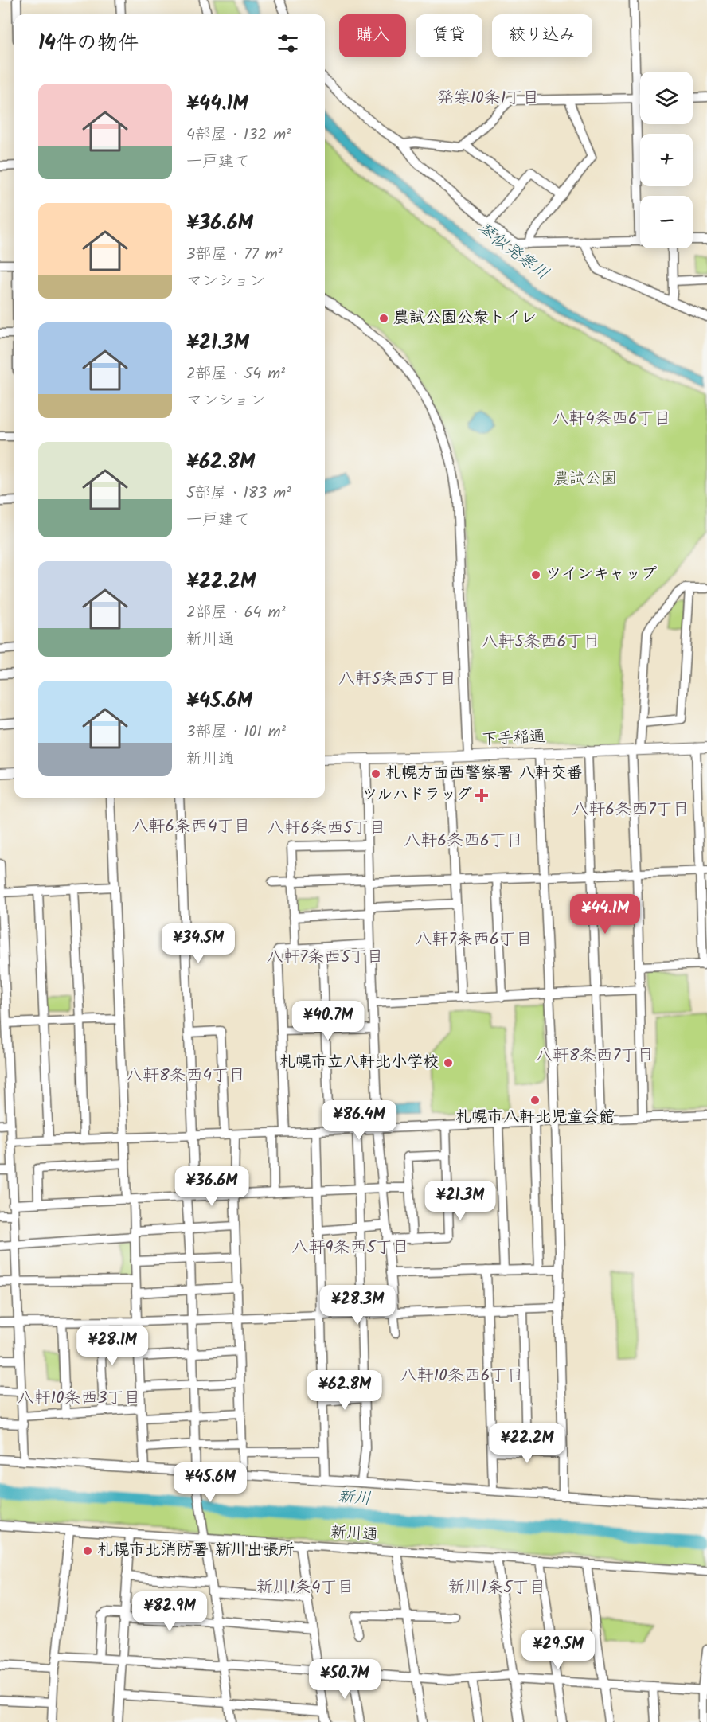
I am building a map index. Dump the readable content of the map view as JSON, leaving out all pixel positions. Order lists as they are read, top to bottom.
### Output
{
  "streets": {
    "main road": ["下手稲通"],
    "street": ["新川通"]
  },
  "districts": [
    "発寒10条1丁目",
    "八軒4条西6丁目",
    "八軒5条西6丁目",
    "八軒5条西5丁目",
    "八軒6条西7丁目",
    "八軒6条西4丁目",
    "八軒6条西5丁目",
    "八軒6条西6丁目",
    "八軒7条西6丁目",
    "八軒7条西5丁目",
    "八軒8条西7丁目",
    "八軒8条西4丁目",
    "八軒9条西5丁目",
    "八軒10条西6丁目",
    "八軒10条西3丁目",
    "新川1条4丁目",
    "新川1条5丁目"
  ],
  "water": ["琴似発寒川", "新川"],
  "parks": ["農試公園"],
  "places": {
    "other": [
      "農試公園公衆トイレ",
      "ツインキャップ",
      "札幌方面西警察署 八軒交番",
      "札幌市立八軒北小学校",
      "札幌市八軒北児童会館",
      "札幌市北消防署 新川出張所"
    ],
    "health": ["ツルハドラッグ"]
  },
  "page": {
    "chip": ["購入", "賃貸", "絞り込み"],
    "heading": "14件の物件",
    "map_buttons": ["+", "−"],
    "list": [
      {
        "name": "¥44.1M",
        "note": "4部屋 · 132 m² · 一戸建て"
      },
      {
        "name": "¥36.6M",
        "note": "3部屋 · 77 m² · マンション"
      },
      {
        "name": "¥21.3M",
        "note": "2部屋 · 54 m² · マンション"
      },
      {
        "name": "¥62.8M",
        "note": "5部屋 · 183 m² · 一戸建て"
      },
      {
        "name": "¥22.2M",
        "note": "2部屋 · 64 m² · 新川通"
      },
      {
        "name": "¥45.6M",
        "note": "3部屋 · 101 m² · 新川通"
      }
    ],
    "price": [
      "¥44.1M",
      "¥34.5M",
      "¥40.7M",
      "¥86.4M",
      "¥36.6M",
      "¥21.3M",
      "¥28.3M",
      "¥28.1M",
      "¥62.8M",
      "¥22.2M",
      "¥45.6M",
      "¥82.9M",
      "¥29.5M",
      "¥50.7M"
    ]
  }
}
